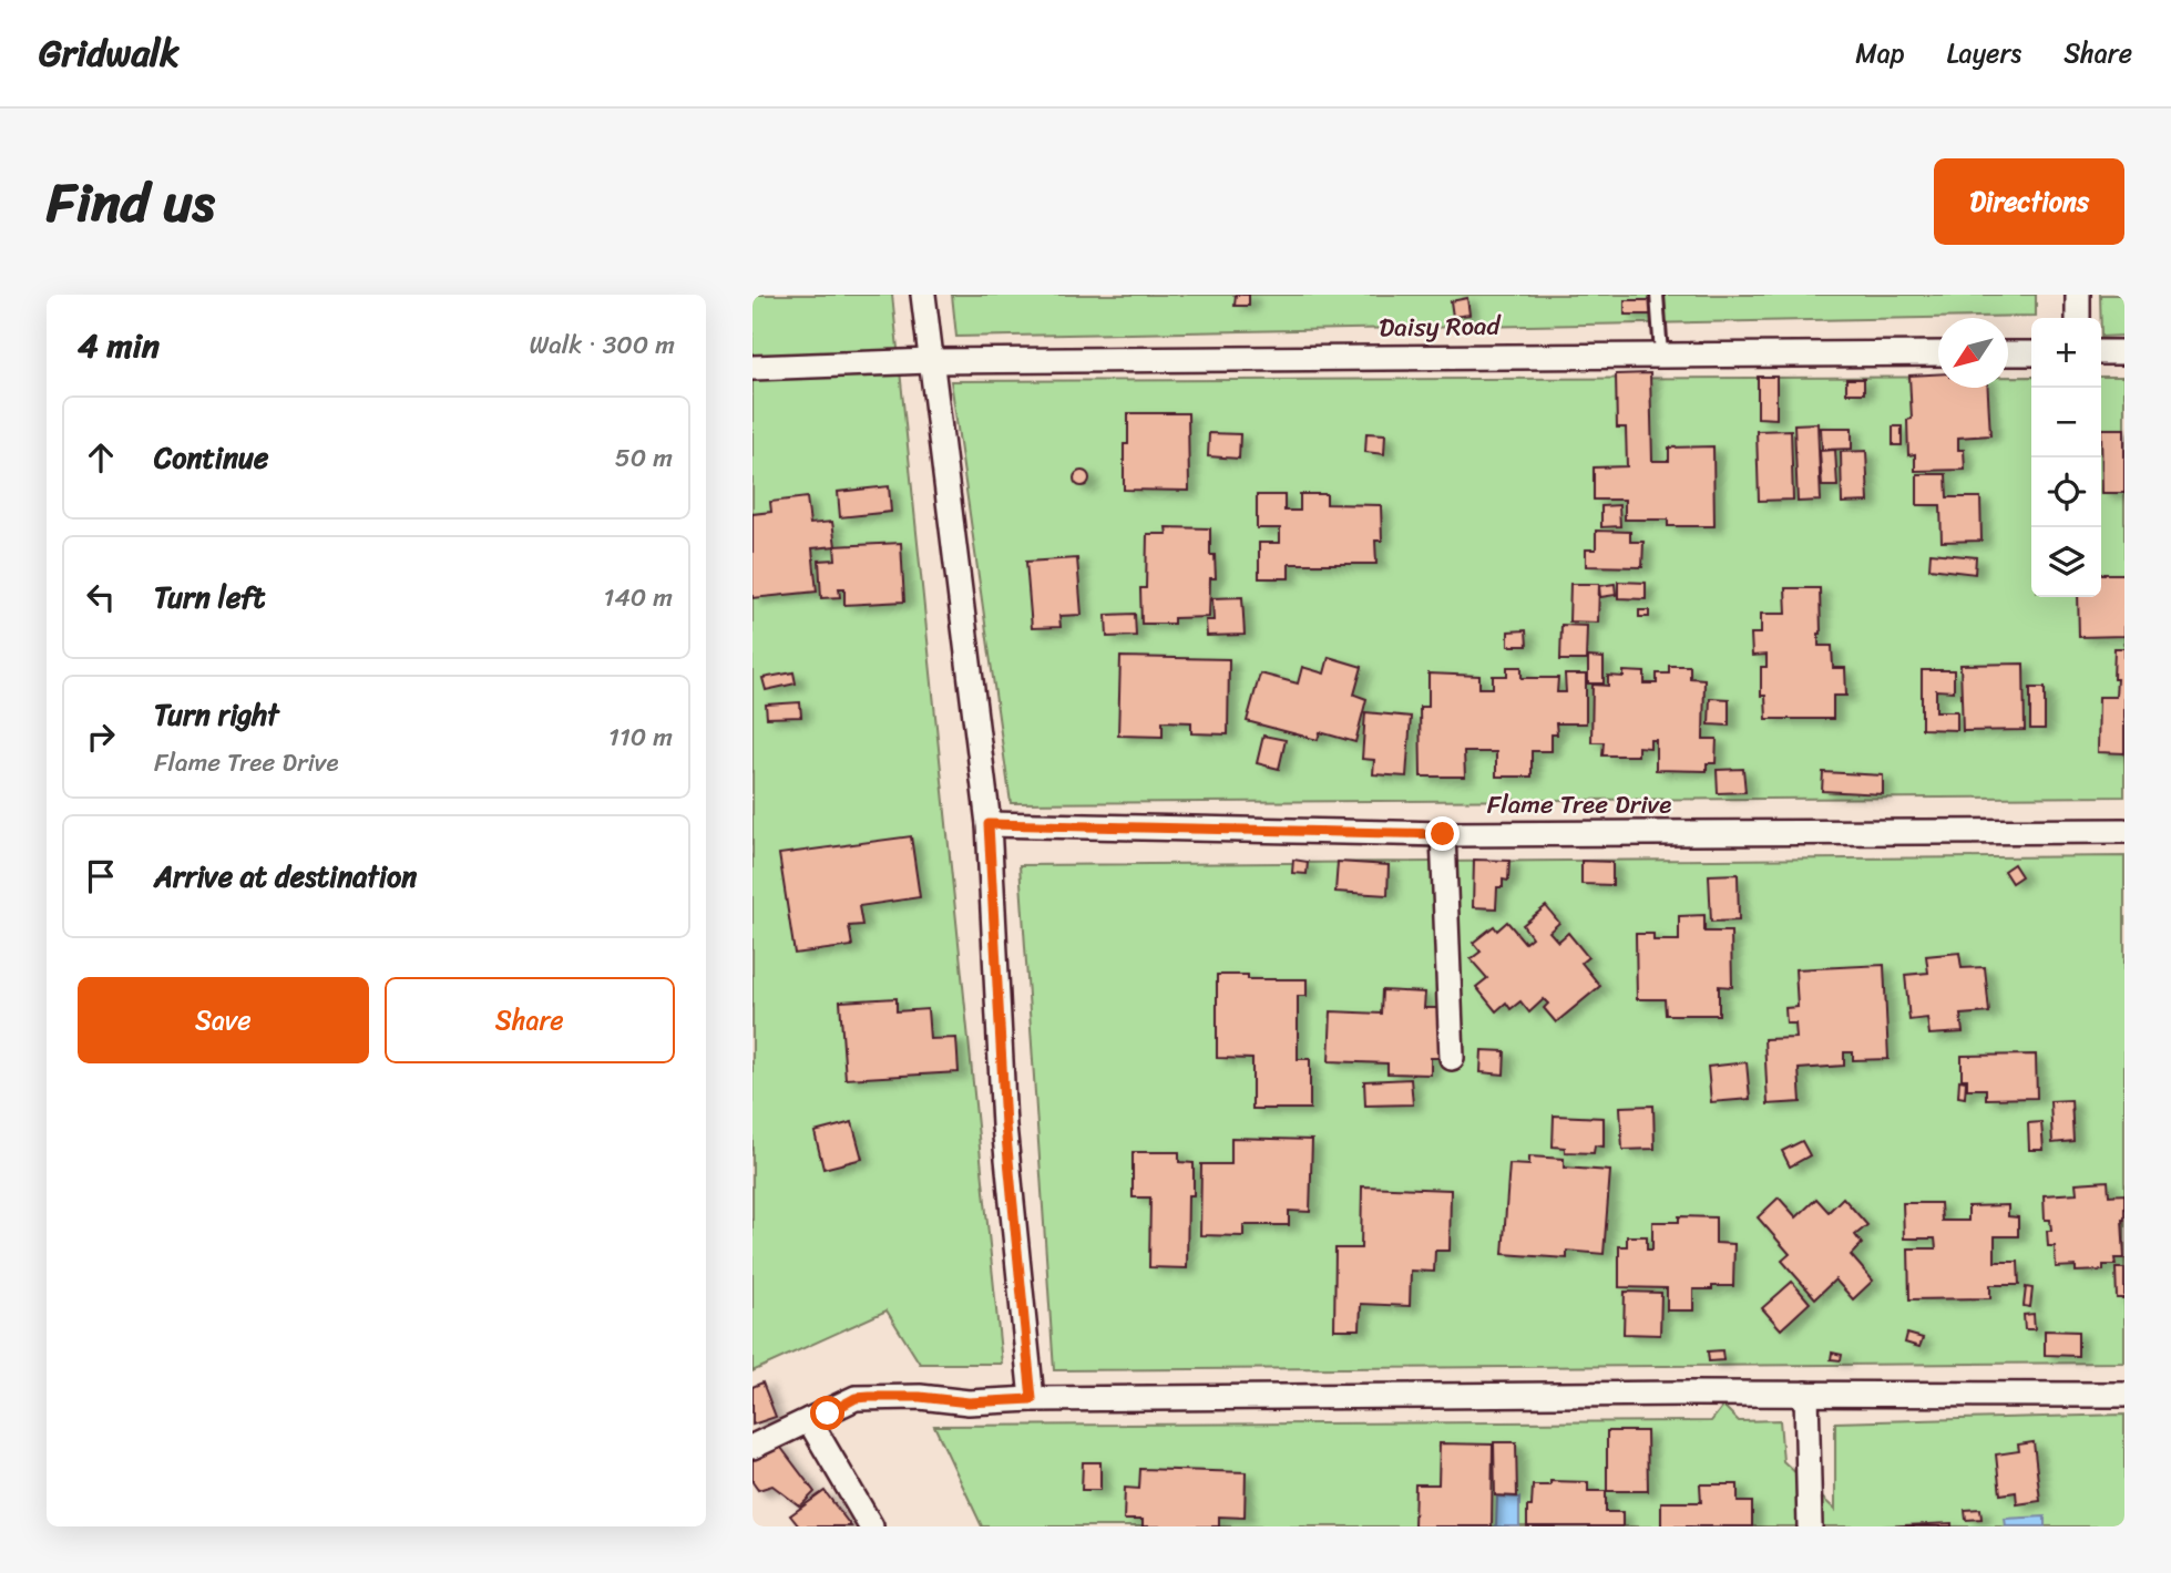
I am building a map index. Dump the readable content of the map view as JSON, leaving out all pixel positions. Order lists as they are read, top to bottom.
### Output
{
  "streets": {
    "street": ["Daisy Road", "Flame Tree Drive"]
  },
  "north": "bottom left",
  "page": {
    "header": "Gridwalk",
    "nav": ["Map", "Layers", "Share"],
    "title": "Find us",
    "buttons": [
      "Directions",
      ["Save", "Share"]
    ],
    "heading": ["4 min", "Walk · 300 m"],
    "map_buttons": ["+", "−"],
    "list": [
      ["Continue", "50 m"],
      ["Turn left", "140 m"],
      ["Turn right", "Flame Tree Drive", "110 m"],
      "Arrive at destination"
    ]
  }
}
